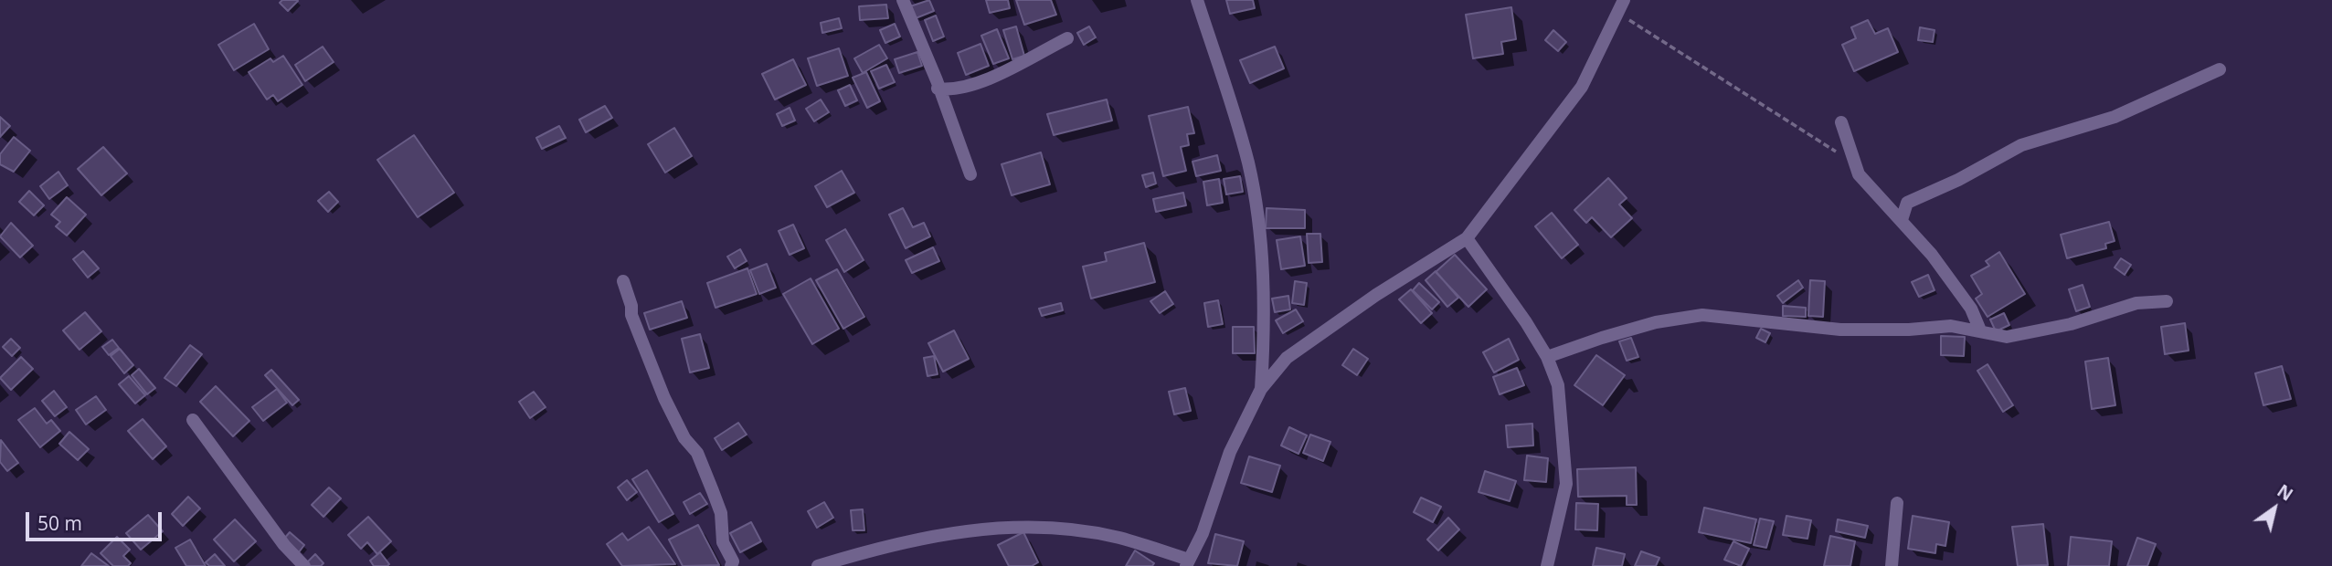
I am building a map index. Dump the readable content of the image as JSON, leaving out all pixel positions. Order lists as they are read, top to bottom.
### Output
{
  "scale_bar": "50 m",
  "north": "top right"
}
